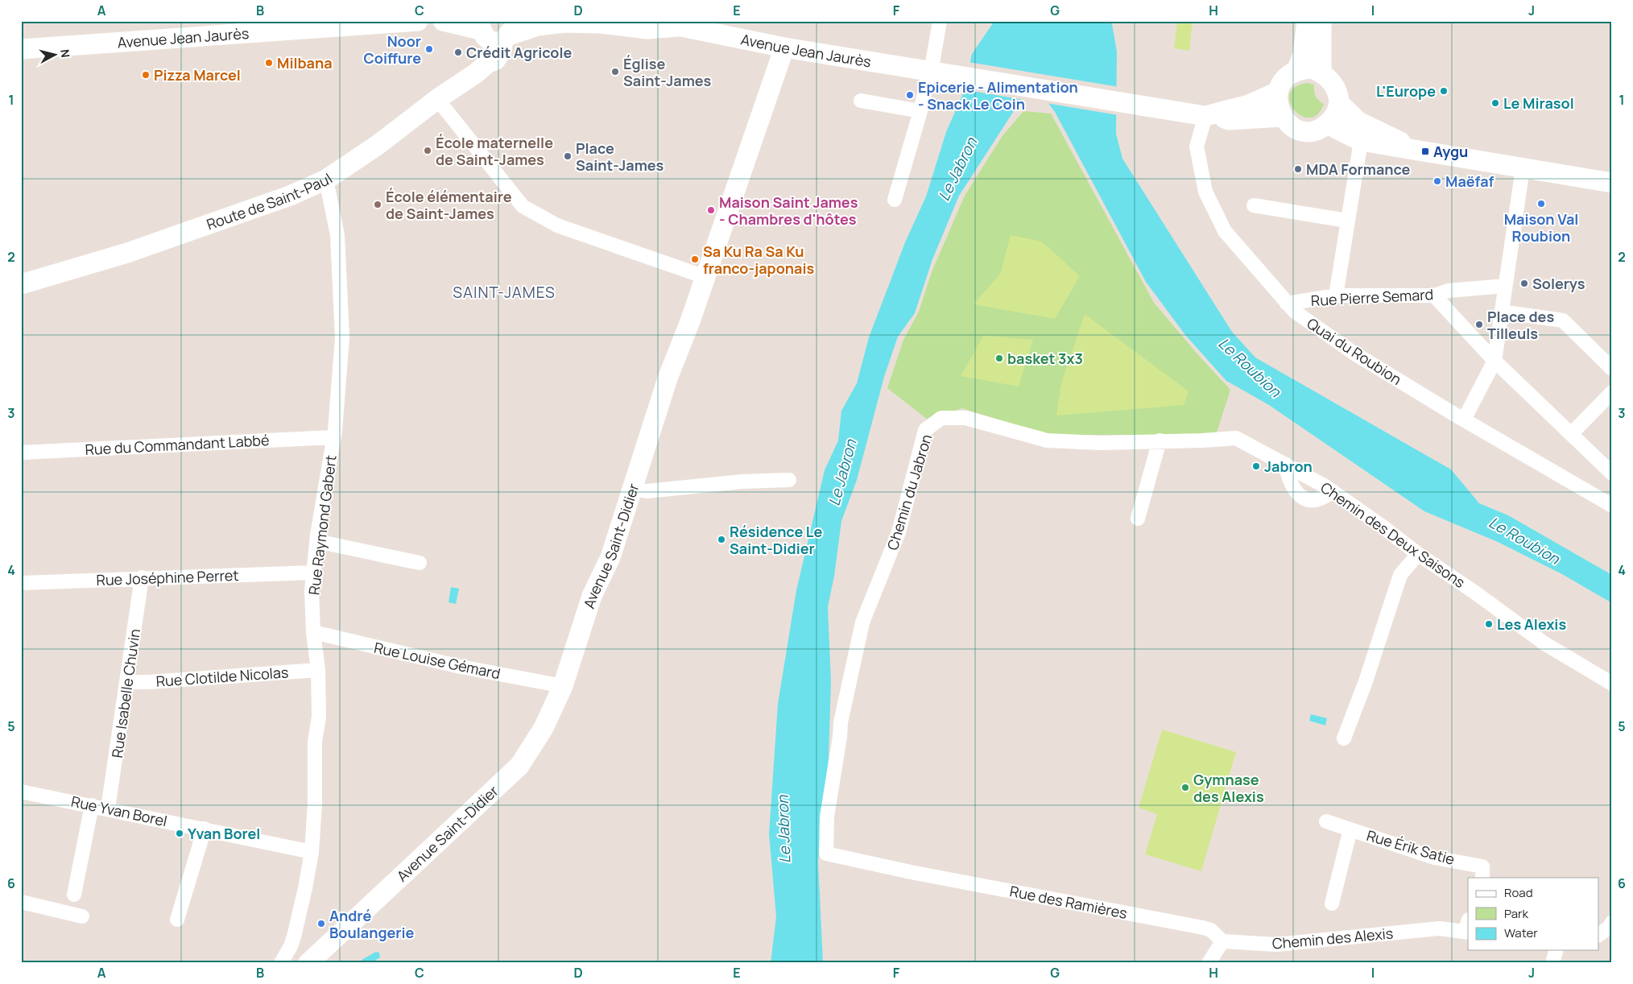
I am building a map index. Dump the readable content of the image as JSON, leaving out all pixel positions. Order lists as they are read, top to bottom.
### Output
{
  "streets": {
    "main road": ["Avenue Jean Jaurès", "Route de Saint-Paul", "Avenue Saint-Didier"],
    "street": [
      "Rue Pierre Semard",
      "Quai du Roubion",
      "Rue du Commandant Labbé",
      "Chemin du Jabron",
      "Rue Raymond Gabert",
      "Chemin des Deux Saisons",
      "Rue Joséphine Perret",
      "Rue Louise Gémard",
      "Rue Clotilde Nicolas",
      "Rue Isabelle Chuvin",
      "Rue Yvan Borel",
      "Rue Érik Satie",
      "Rue des Ramières",
      "Chemin des Alexis"
    ]
  },
  "crossings": [
    ["Avenue Jean Jaurès", "Route de Saint-Paul"],
    ["Avenue Jean Jaurès", "Quai du Roubion"],
    ["Avenue Jean Jaurès", "Avenue Saint-Didier"],
    ["Route de Saint-Paul", "Rue Raymond Gabert"],
    ["Rue Pierre Semard", "Quai du Roubion"],
    ["Rue du Commandant Labbé", "Rue Raymond Gabert"],
    ["Chemin du Jabron", "Chemin des Deux Saisons"],
    ["Chemin du Jabron", "Rue des Ramières"],
    ["Rue Raymond Gabert", "Rue Joséphine Perret"],
    ["Rue Raymond Gabert", "Rue Louise Gémard"],
    ["Rue Raymond Gabert", "Rue Clotilde Nicolas"],
    ["Rue Raymond Gabert", "Rue Yvan Borel"],
    ["Avenue Saint-Didier", "Rue Louise Gémard"],
    ["Rue Joséphine Perret", "Rue Isabelle Chuvin"],
    ["Rue Clotilde Nicolas", "Rue Isabelle Chuvin"],
    ["Rue Isabelle Chuvin", "Rue Yvan Borel"],
    ["Rue des Ramières", "Chemin des Alexis"]
  ],
  "districts": ["SAINT-JAMES"],
  "water": ["Le Jabron", "Le Roubion"],
  "places": {
    "other": [
      "Noor Coiffure",
      "Crédit Agricole",
      "Milbana",
      "Église Saint-James",
      "Pizza Marcel",
      "L'Europe",
      "Epicerie - Alimentation - Snack Le Coin",
      "Le Mirasol",
      "École maternelle de Saint-James",
      "Place Saint-James",
      "MDA Formance",
      "Maëfaf",
      "Maison Val Roubion",
      "École élémentaire de Saint-James",
      "Maison Saint James - Chambres d'hôtes",
      "Sa Ku Ra Sa Ku franco-japonais",
      "Solerys",
      "Place des Tilleuls",
      "basket 3x3",
      "Jabron",
      "Résidence Le Saint-Didier",
      "Les Alexis",
      "Gymnase des Alexis",
      "Yvan Borel",
      "André Boulangerie"
    ],
    "transit": ["Aygu"]
  },
  "legend": ["Road", "Park", "Water"],
  "north": "right",
  "grid": {
    "columns": [
      "A",
      "B",
      "C",
      "D",
      "E",
      "F",
      "G",
      "H",
      "I",
      "J"
    ],
    "rows": [
      "1",
      "2",
      "3",
      "4",
      "5",
      "6"
    ]
  }
}
